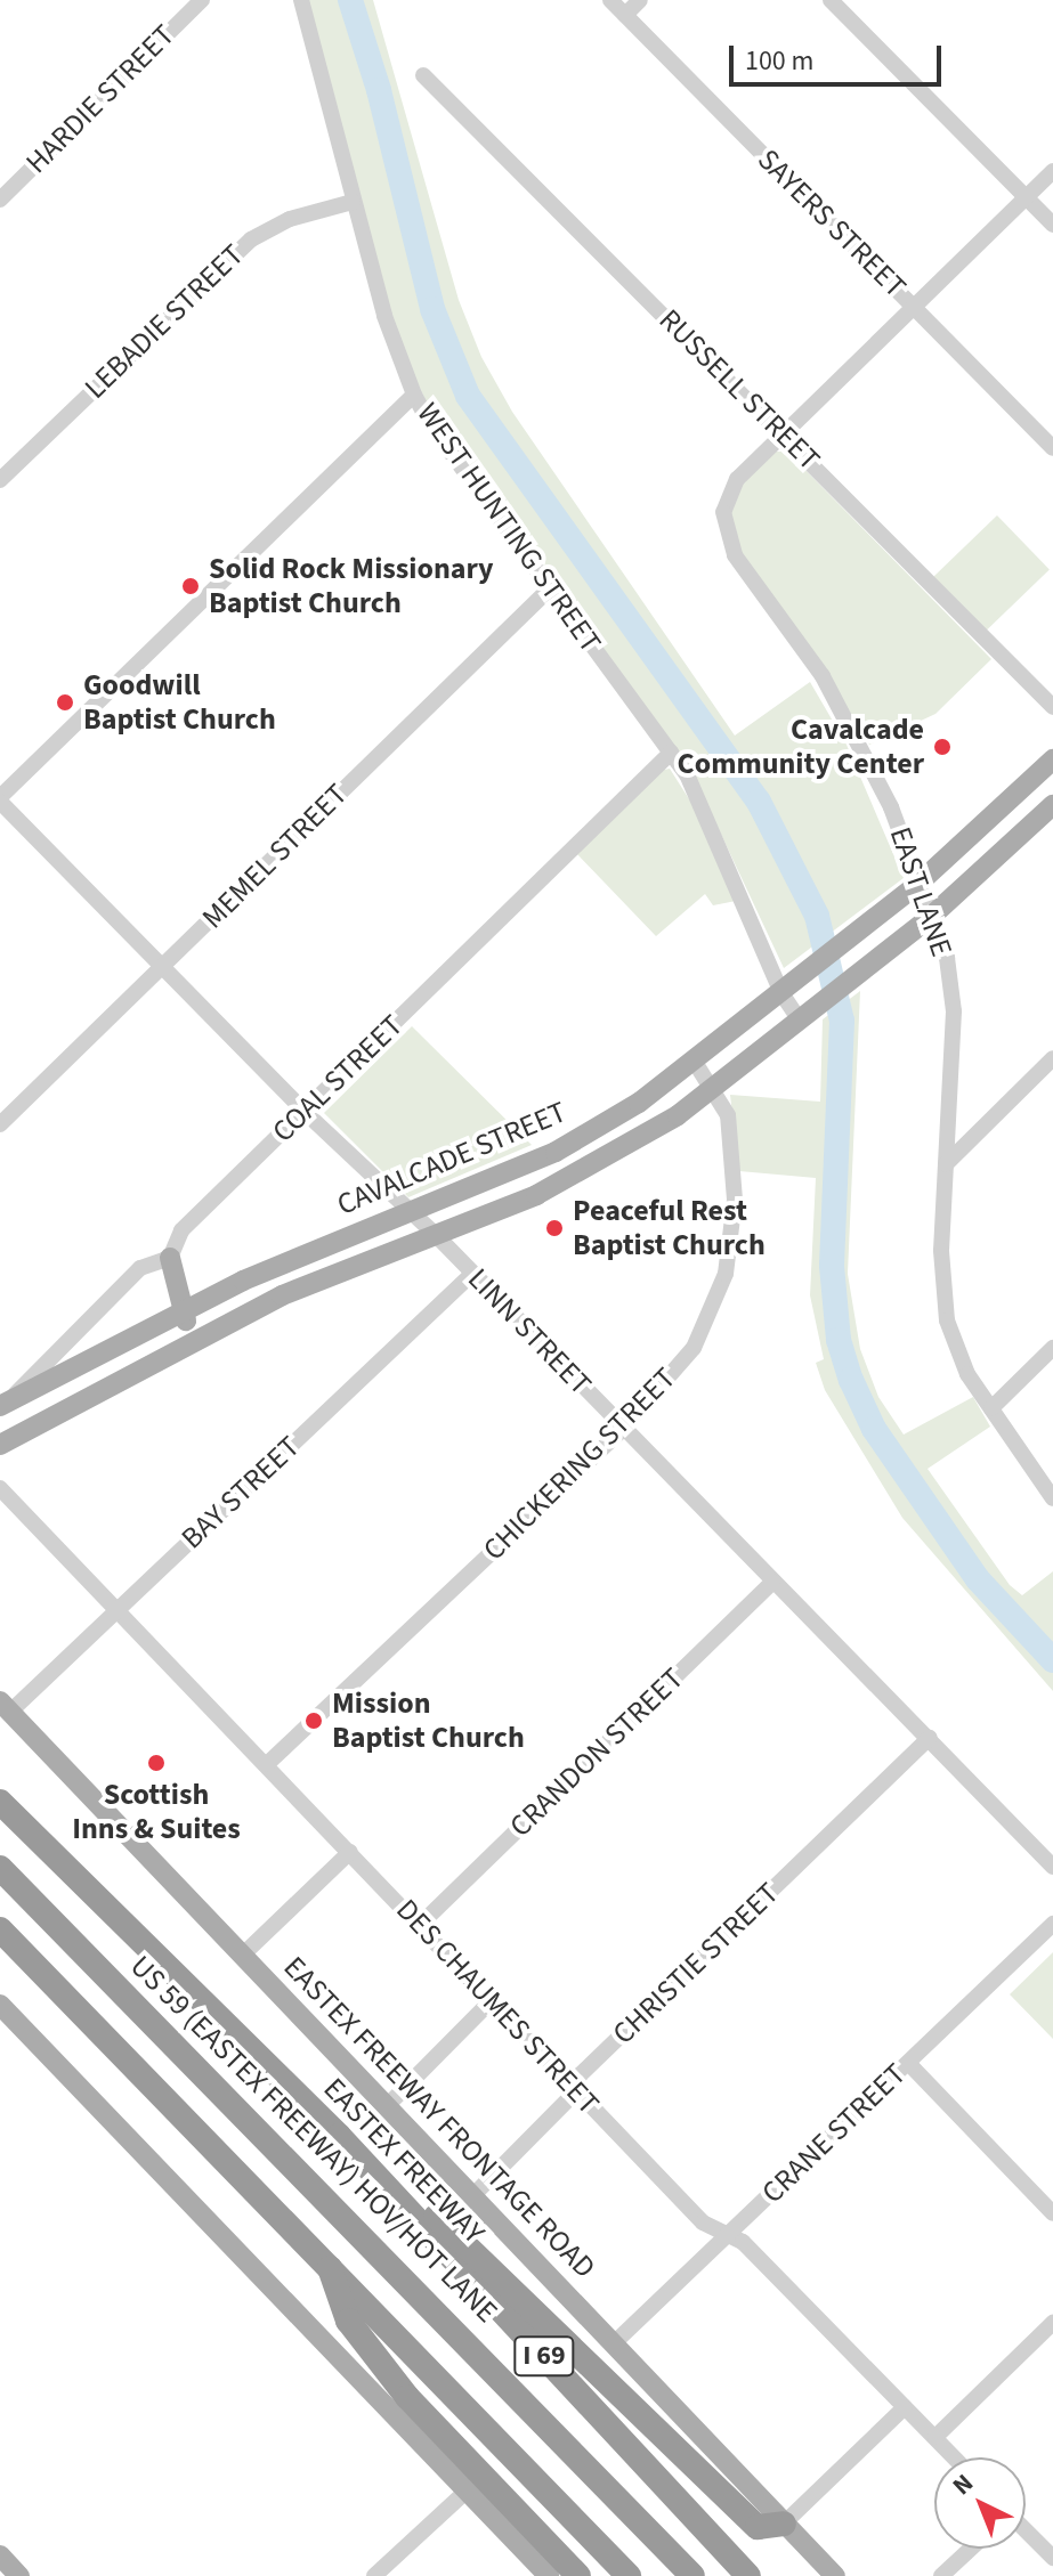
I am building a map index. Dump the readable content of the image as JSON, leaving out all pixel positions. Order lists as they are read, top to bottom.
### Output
{
  "streets": {
    "highway": ["US 59 (EASTEX FREEWAY) HOV/HOT LANE", "EASTEX FREEWAY", "I 69"],
    "main road": ["CAVALCADE STREET", "EASTEX FREEWAY FRONTAGE ROAD"],
    "street": [
      "HARDIE STREET",
      "SAYERS STREET",
      "LEBADIE STREET",
      "RUSSELL STREET",
      "WEST HUNTING STREET",
      "MEMEL STREET",
      "EAST LANE",
      "COAL STREET",
      "LINN STREET",
      "CHICKERING STREET",
      "BAY STREET",
      "CRANDON STREET",
      "CHRISTIE STREET",
      "DES CHAUMES STREET",
      "CRANE STREET"
    ]
  },
  "crossings": [
    ["SAYERS STREET", "EAST LANE"],
    ["LEBADIE STREET", "WEST HUNTING STREET"],
    ["RUSSELL STREET", "EAST LANE"],
    ["WEST HUNTING STREET", "MEMEL STREET"],
    ["WEST HUNTING STREET", "COAL STREET"],
    ["WEST HUNTING STREET", "CAVALCADE STREET"],
    ["MEMEL STREET", "LINN STREET"],
    ["EAST LANE", "CAVALCADE STREET"],
    ["COAL STREET", "LINN STREET"],
    ["CAVALCADE STREET", "LINN STREET"],
    ["CAVALCADE STREET", "CHICKERING STREET"],
    ["LINN STREET", "CHICKERING STREET"],
    ["LINN STREET", "BAY STREET"],
    ["LINN STREET", "CRANDON STREET"],
    ["LINN STREET", "CHRISTIE STREET"],
    ["CHICKERING STREET", "DES CHAUMES STREET"],
    ["BAY STREET", "DES CHAUMES STREET"],
    ["BAY STREET", "EASTEX FREEWAY FRONTAGE ROAD"],
    ["CRANDON STREET", "DES CHAUMES STREET"],
    ["CHRISTIE STREET", "DES CHAUMES STREET"],
    ["CHRISTIE STREET", "EASTEX FREEWAY FRONTAGE ROAD"],
    ["DES CHAUMES STREET", "CRANE STREET"],
    ["EASTEX FREEWAY FRONTAGE ROAD", "CRANE STREET"]
  ],
  "places": [
    "Solid Rock Missionary Baptist Church",
    "Goodwill Baptist Church",
    "Cavalcade Community Center",
    "Peaceful Rest Baptist Church",
    "Mission Baptist Church",
    "Scottish Inns & Suites"
  ],
  "scale_bar": "100 m",
  "north": "top left"
}
